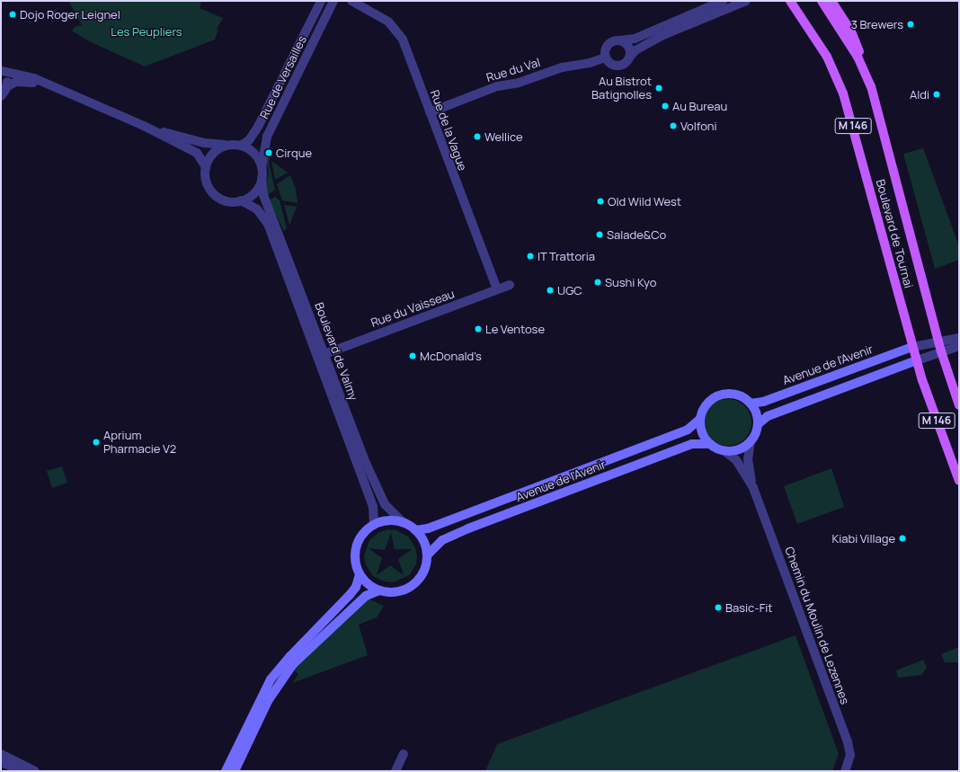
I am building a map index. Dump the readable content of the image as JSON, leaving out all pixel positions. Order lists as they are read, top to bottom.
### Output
{
  "streets": {
    "main road": ["M 146", "Boulevard de Tournai", "Avenue de l'Avenir"],
    "street": [
      "Rue du Val",
      "Rue de Versailles",
      "Rue de la Vague",
      "Rue du Vaisseau",
      "Boulevard de Valmy",
      "Chemin du Moulin de Lezennes"
    ]
  },
  "crossings": [
    ["Rue du Val", "Rue de la Vague"],
    ["Rue de Versailles", "Boulevard de Valmy"],
    ["M 146", "Boulevard de Tournai"],
    ["Rue de la Vague", "Rue du Vaisseau"],
    ["Boulevard de Tournai", "Avenue de l'Avenir"],
    ["Rue du Vaisseau", "Boulevard de Valmy"],
    ["Boulevard de Valmy", "Avenue de l'Avenir"],
    ["Avenue de l'Avenir", "Chemin du Moulin de Lezennes"]
  ],
  "parks": ["Les Peupliers"],
  "places": [
    "Dojo Roger Leignel",
    "3 Brewers",
    "Au Bistrot Batignolles",
    "Aldi",
    "Au Bureau",
    "Volfoni",
    "Wellice",
    "Cirque",
    "Old Wild West",
    "Salade&Co",
    "IT Trattoria",
    "Sushi Kyo",
    "UGC",
    "Le Ventose",
    "McDonald's",
    "Aprium Pharmacie V2",
    "Kiabi Village",
    "Basic-Fit"
  ]
}
